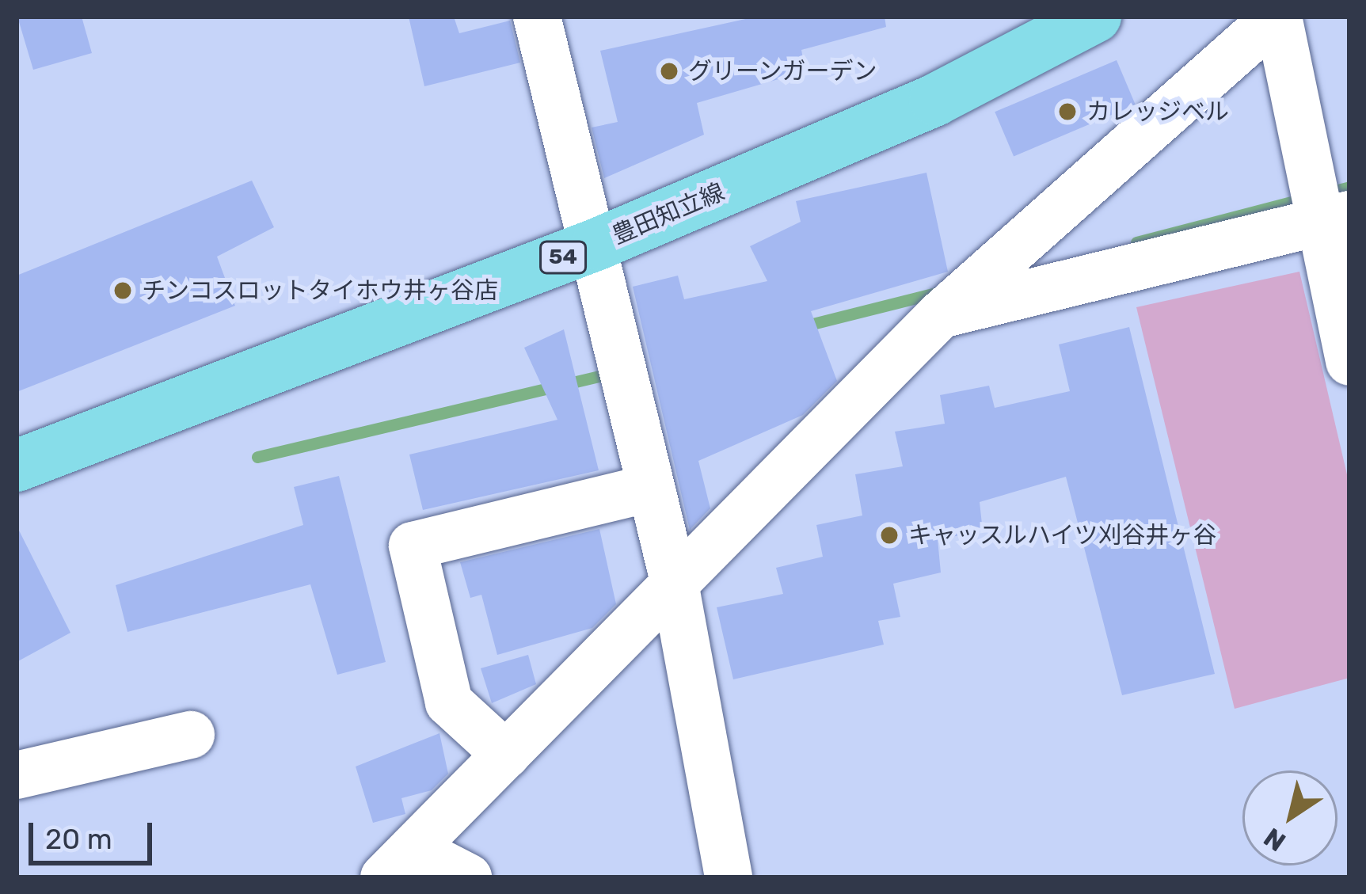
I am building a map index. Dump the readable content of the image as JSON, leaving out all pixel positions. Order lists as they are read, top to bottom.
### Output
{
  "streets": {
    "main road": ["豊田知立線", "54"]
  },
  "places": [
    "グリーンガーデン",
    "カレッジベル",
    "チンコスロットタイホウ井ヶ谷店",
    "キャッスルハイツ刈谷井ヶ谷"
  ],
  "scale_bar": "20 m",
  "north": "bottom left"
}
